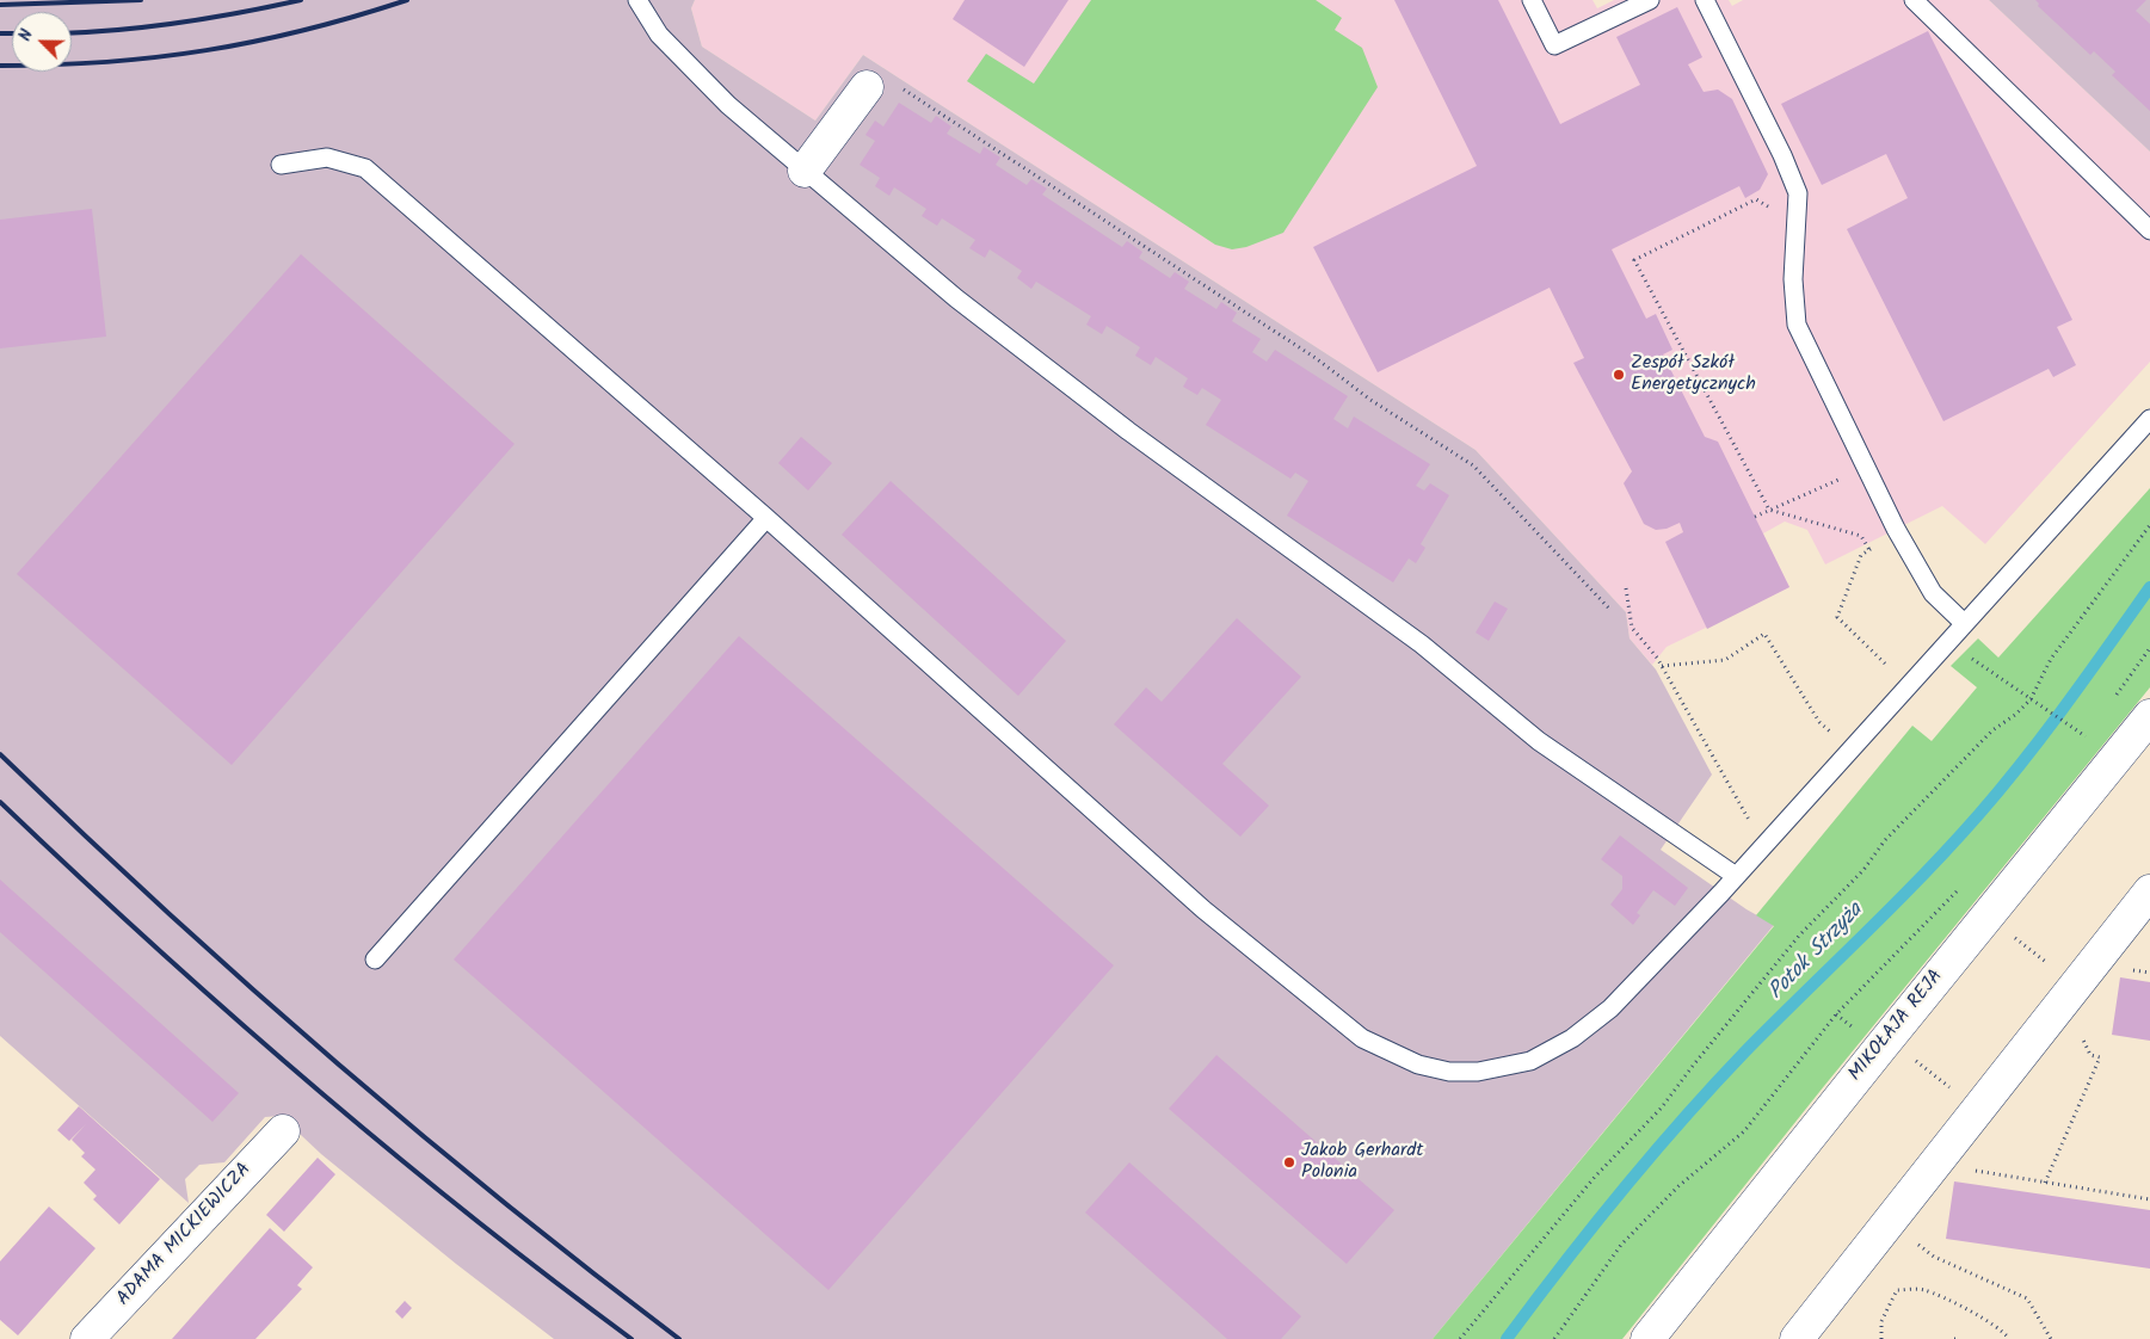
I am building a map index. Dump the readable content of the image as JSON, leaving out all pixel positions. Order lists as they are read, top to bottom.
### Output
{
  "streets": {
    "street": ["MIKOŁAJA REJA", "ADAMA MICKIEWICZA"]
  },
  "water": ["Potok Strzyża"],
  "places": ["Zespół Szkół Energetycznych", "Jakob Gerhardt Polonia"],
  "north": "top left"
}
